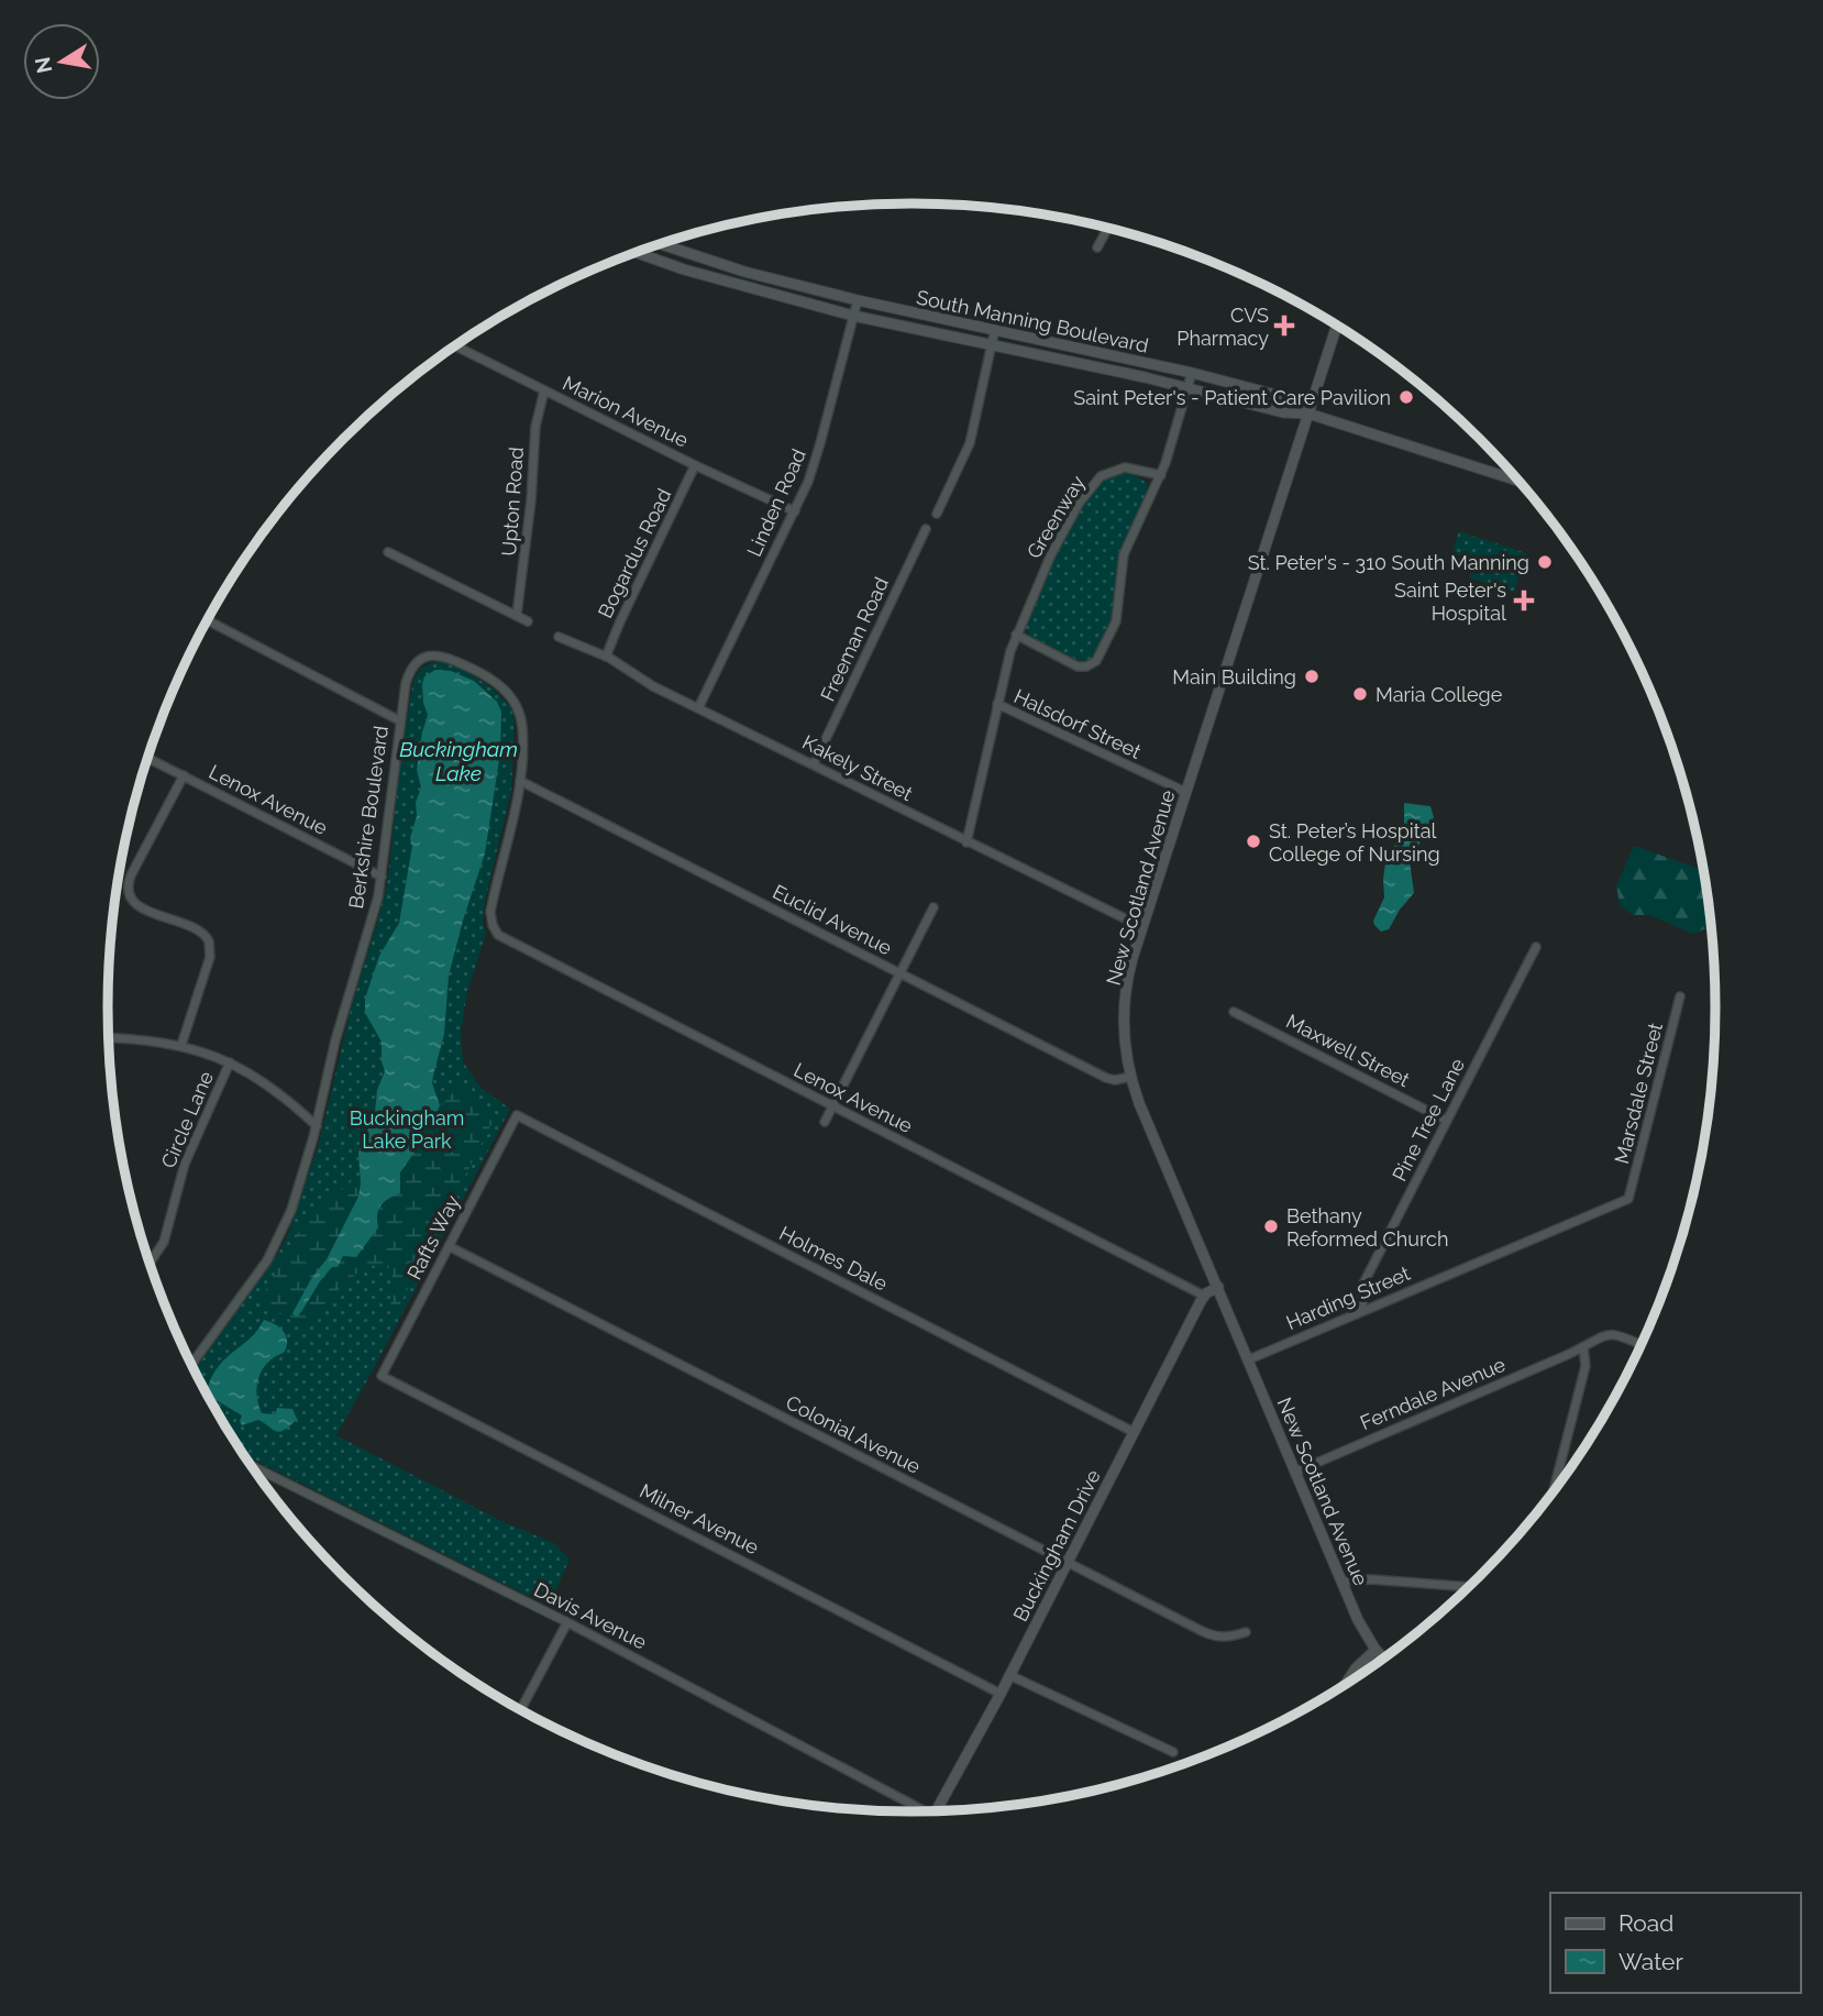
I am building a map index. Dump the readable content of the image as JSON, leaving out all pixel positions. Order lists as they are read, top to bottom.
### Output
{
  "streets": {
    "street": [
      "South Manning Boulevard",
      "Marion Avenue",
      "Upton Road",
      "Linden Road",
      "Greenway",
      "Bogardus Road",
      "Freeman Road",
      "Halsdorf Street",
      "Kakely Street",
      "Lenox Avenue",
      "Berkshire Boulevard",
      "New Scotland Avenue",
      "Euclid Avenue",
      "Maxwell Street",
      "Marsdale Street",
      "Circle Lane",
      "Pine Tree Lane",
      "Rafts Way",
      "Holmes Dale",
      "Harding Street",
      "Ferndale Avenue",
      "Colonial Avenue",
      "Milner Avenue",
      "Buckingham Drive",
      "Davis Avenue"
    ]
  },
  "crossings": [
    ["South Manning Boulevard", "Linden Road"],
    ["South Manning Boulevard", "New Scotland Avenue"],
    ["Marion Avenue", "Upton Road"],
    ["Marion Avenue", "Linden Road"],
    ["Marion Avenue", "Bogardus Road"],
    ["Linden Road", "Kakely Street"],
    ["Greenway", "Halsdorf Street"],
    ["Greenway", "Kakely Street"],
    ["Bogardus Road", "Kakely Street"],
    ["Freeman Road", "Kakely Street"],
    ["Halsdorf Street", "New Scotland Avenue"],
    ["Kakely Street", "New Scotland Avenue"],
    ["Lenox Avenue", "Berkshire Boulevard"],
    ["Lenox Avenue", "Buckingham Drive"],
    ["Berkshire Boulevard", "Euclid Avenue"],
    ["New Scotland Avenue", "Euclid Avenue"],
    ["New Scotland Avenue", "Harding Street"],
    ["New Scotland Avenue", "Ferndale Avenue"],
    ["Maxwell Street", "Pine Tree Lane"],
    ["Marsdale Street", "Harding Street"],
    ["Pine Tree Lane", "Harding Street"],
    ["Rafts Way", "Holmes Dale"],
    ["Rafts Way", "Colonial Avenue"],
    ["Rafts Way", "Milner Avenue"],
    ["Holmes Dale", "Buckingham Drive"],
    ["Colonial Avenue", "Buckingham Drive"],
    ["Milner Avenue", "Buckingham Drive"]
  ],
  "water": ["Buckingham Lake"],
  "parks": ["Buckingham Lake Park"],
  "places": {
    "health": ["CVS Pharmacy", "Saint Peter's Hospital"],
    "other": [
      "Saint Peter's - Patient Care Pavilion",
      "St. Peter's - 310 South Manning",
      "Main Building",
      "Maria College",
      "St. Peter’s Hospital College of Nursing",
      "Bethany Reformed Church"
    ]
  },
  "legend": ["Road", "Water"],
  "north": "left"
}
